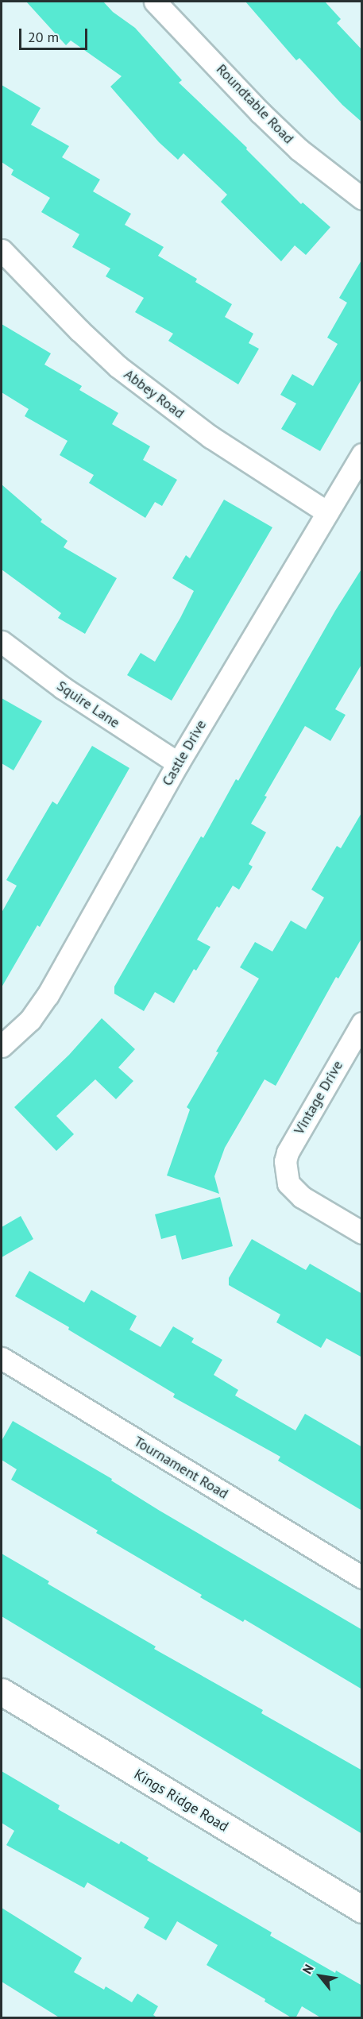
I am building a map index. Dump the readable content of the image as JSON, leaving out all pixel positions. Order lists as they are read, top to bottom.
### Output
{
  "streets": {
    "street": [
      "Roundtable Road",
      "Abbey Road",
      "Squire Lane",
      "Castle Drive",
      "Vintage Drive",
      "Tournament Road",
      "Kings Ridge Road"
    ]
  },
  "crossings": [
    ["Abbey Road", "Castle Drive"],
    ["Squire Lane", "Castle Drive"]
  ],
  "scale_bar": "20 m",
  "north": "top left"
}
